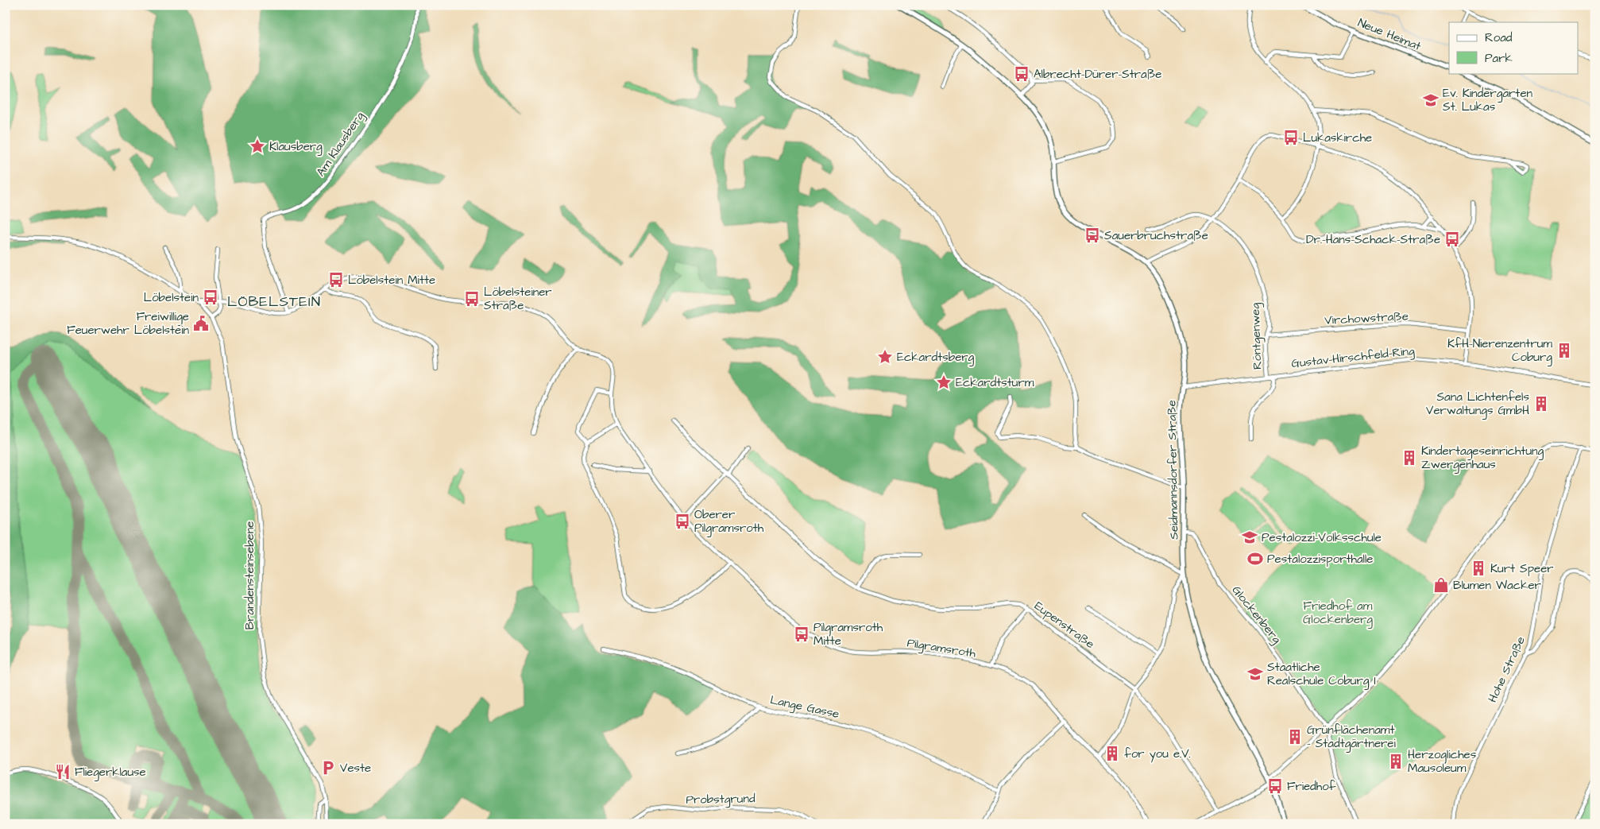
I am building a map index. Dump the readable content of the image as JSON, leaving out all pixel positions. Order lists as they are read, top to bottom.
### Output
{
  "streets": {
    "street": [
      "Neue Heimat",
      "Am Klausberg",
      "Virchowstraße",
      "Röntgenweg",
      "Gustav-Hirschfeld-Ring",
      "Seidmannsdorfer Straße",
      "Brandensteinsebene",
      "Glockenberg",
      "Eupenstraße",
      "Pilgramsroth",
      "Hohe Straße",
      "Lange Gasse",
      "Probstgrund"
    ]
  },
  "crossings": [
    ["Virchowstraße", "Röntgenweg"],
    ["Röntgenweg", "Gustav-Hirschfeld-Ring"],
    ["Gustav-Hirschfeld-Ring", "Seidmannsdorfer Straße"],
    ["Seidmannsdorfer Straße", "Glockenberg"]
  ],
  "districts": ["LÖBELSTEIN"],
  "parks": ["Friedhof am Glockenberg"],
  "places": {
    "bus stop": [
      "Albrecht-Dürer-Straße",
      "Lukaskirche",
      "Sauerbruchstraße",
      "Dr.-Hans-Schack-Straße",
      "Löbelstein Mitte",
      "Löbelstein",
      "Löbelsteiner Straße",
      "Oberer Pilgramsroth",
      "Pilgramsroth Mitte",
      "Friedhof"
    ],
    "school or university": ["Ev. Kindergarten St. Lukas", "Pestalozzi-Volksschule", "Staatliche Realschule Coburg I"],
    "place": ["Klausberg", "Eckardtsberg", "Eckardtsturm"],
    "public building": ["Freiwillige Feuerwehr Löbelstein"],
    "building": [
      "KfH-Nierenzentrum Coburg",
      "Sana Lichtenfels Verwaltungs GmbH",
      "Kindertageseinrichtung Zwergenhaus",
      "Kurt Speer",
      "Grünflächenamt - Stadtgärtnerei",
      "for you e.V.",
      "Herzogliches Mausoleum"
    ],
    "sports": ["Pestalozzisporthalle"],
    "shop": ["Blumen Wacker"],
    "parking": ["Veste"],
    "restaurant": ["Fliegerklause"]
  },
  "legend": ["Road", "Park"]
}
